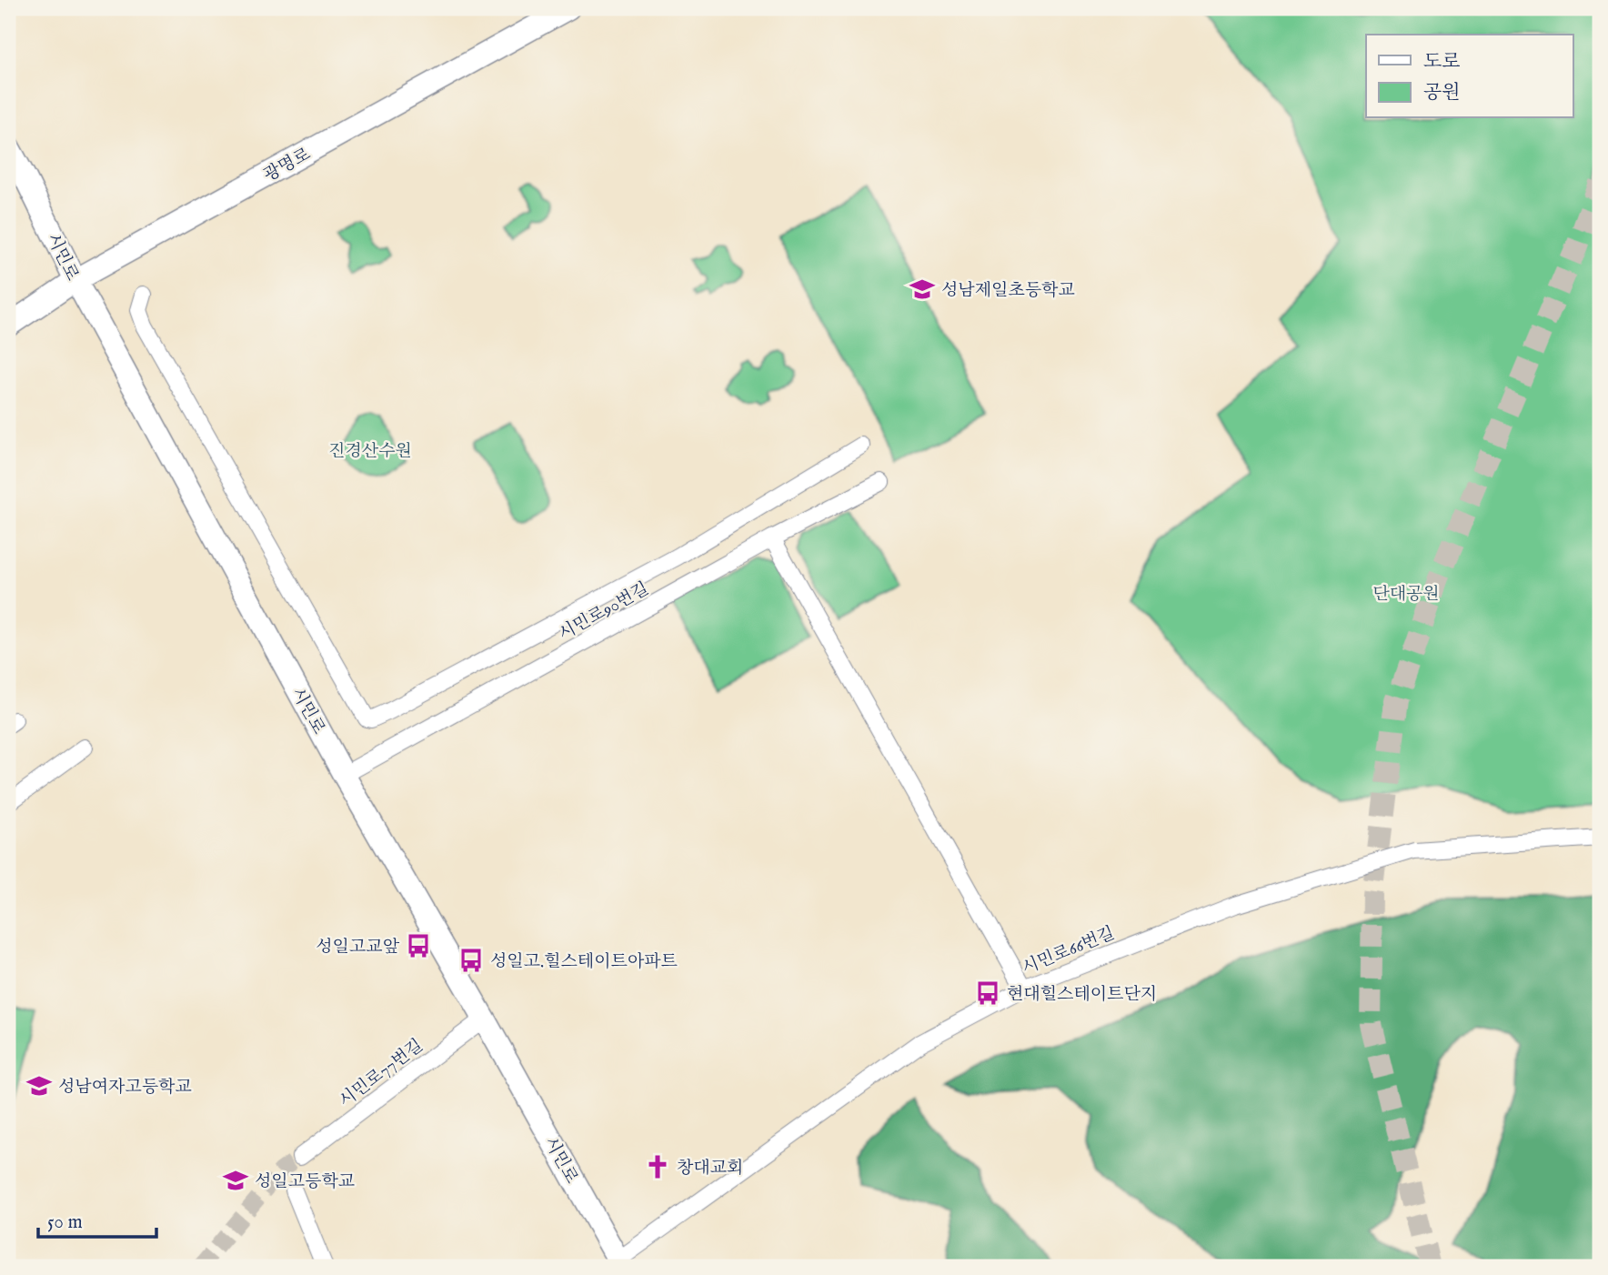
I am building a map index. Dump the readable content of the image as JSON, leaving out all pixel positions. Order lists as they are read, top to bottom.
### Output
{
  "streets": {
    "main road": ["광명로", "시민로"],
    "street": ["시민로90번길", "시민로66번길", "시민로77번길"]
  },
  "crossings": [
    ["광명로", "시민로"],
    ["시민로", "시민로90번길"],
    ["시민로", "시민로66번길"],
    ["시민로", "시민로77번길"]
  ],
  "parks": ["진경산수원", "단대공원"],
  "places": {
    "school or university": ["성남제일초등학교", "성남여자고등학교", "성일고등학교"],
    "bus stop": ["성일고교앞", "성일고.힐스테이트아파트", "현대힐스테이트단지"],
    "church": ["창대교회"]
  },
  "legend": ["도로", "공원"],
  "scale_bar": "50 m"
}
